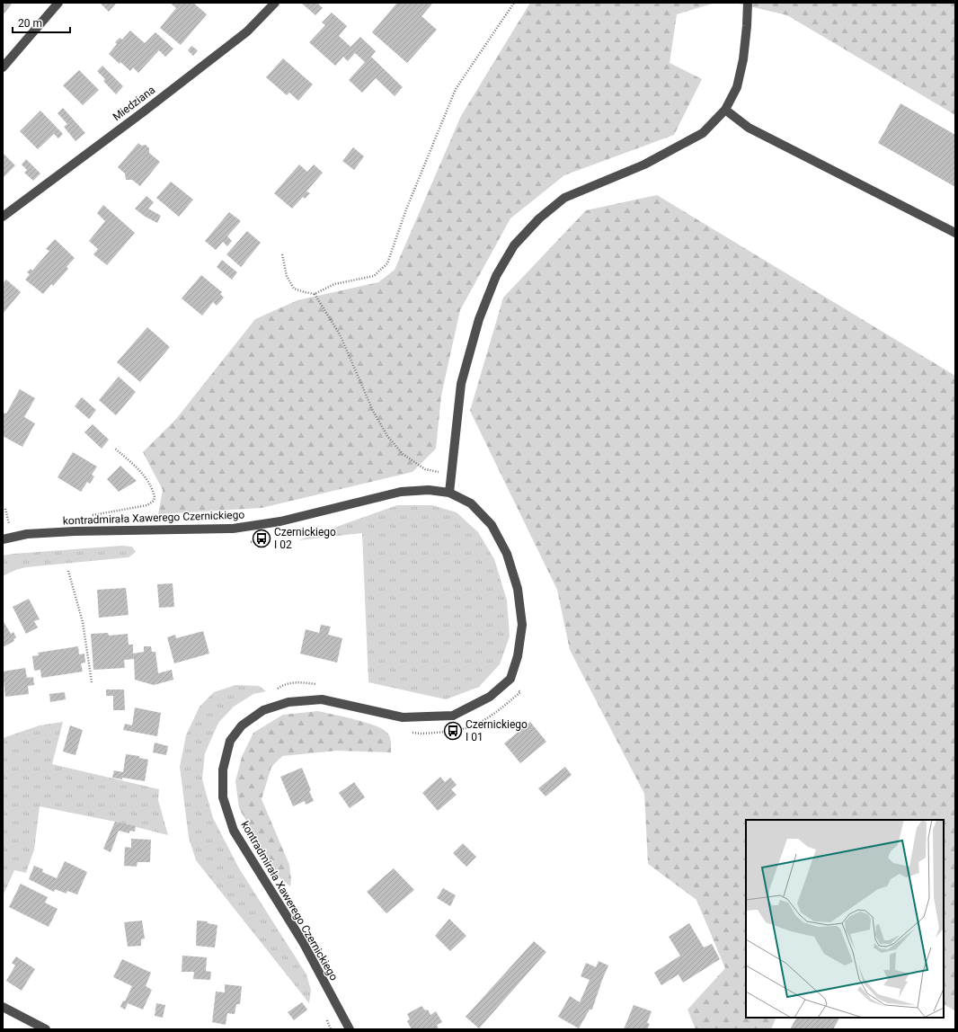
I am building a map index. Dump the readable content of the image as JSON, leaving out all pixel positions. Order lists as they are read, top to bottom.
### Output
{
  "streets": {
    "street": ["Miedziana", "kontradmirała Xawerego Czernickiego"]
  },
  "places": {
    "bus stop": ["Czernickiego I 02", "Czernickiego I 01"]
  },
  "scale_bar": "20 m"
}
